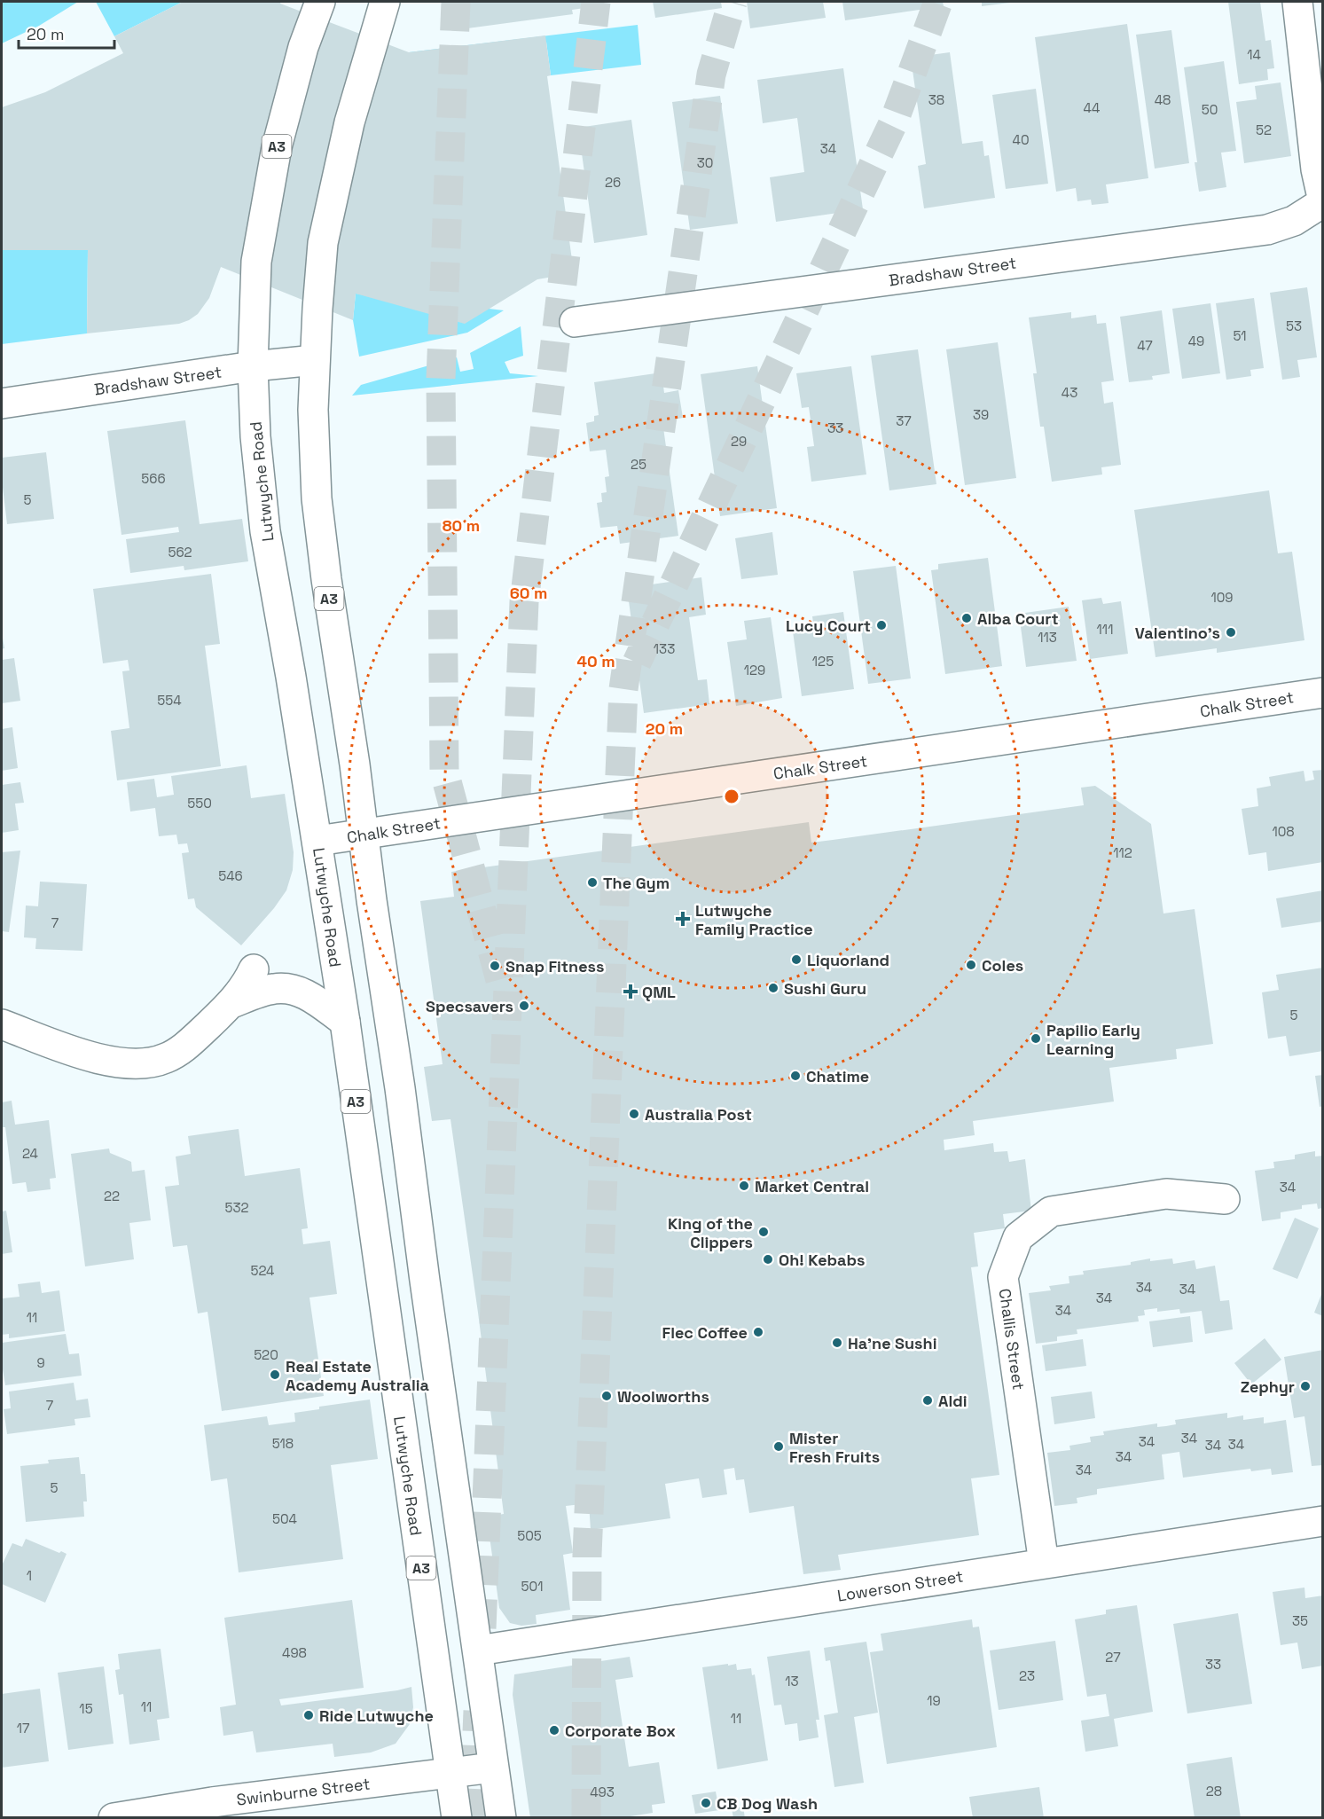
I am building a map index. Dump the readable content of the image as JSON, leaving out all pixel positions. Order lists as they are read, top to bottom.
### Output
{
  "streets": {
    "main road": [
      "A3",
      "Bradshaw Street",
      "Lutwyche Road",
      "Chalk Street",
      "Challis Street",
      "Lowerson Street",
      "Swinburne Street"
    ]
  },
  "crossings": [
    ["A3", "Bradshaw Street"],
    ["A3", "Chalk Street"],
    ["A3", "Lowerson Street"],
    ["A3", "Swinburne Street"],
    ["Bradshaw Street", "Lutwyche Road"],
    ["Lutwyche Road", "Chalk Street"],
    ["Lutwyche Road", "Swinburne Street"],
    ["Challis Street", "Lowerson Street"]
  ],
  "places": {
    "other": [
      "Alba Court",
      "Lucy Court",
      "Valentino's",
      "The Gym",
      "Liquorland",
      "Coles",
      "Snap Fitness",
      "Sushi Guru",
      "Specsavers",
      "Papilio Early Learning",
      "Chatime",
      "Australia Post",
      "Market Central",
      "King of the Clippers",
      "Oh! Kebabs",
      "Flec Coffee",
      "Ha'ne Sushi",
      "Real Estate Academy Australia",
      "Zephyr",
      "Woolworths",
      "Aldi",
      "Mister Fresh Fruits",
      "Ride Lutwyche",
      "Corporate Box",
      "CB Dog Wash"
    ],
    "health": ["Lutwyche Family Practice", "QML"]
  },
  "house_numbers": [
    "14",
    "38",
    "48",
    "44",
    "50",
    "52",
    "40",
    "34",
    "30",
    "26",
    "53",
    "51",
    "49",
    "47",
    "43",
    "39",
    "37",
    "33",
    "29",
    "25",
    "566",
    "5",
    "562",
    "109",
    "111",
    "113",
    "133",
    "125",
    "129",
    "554",
    "550",
    "108",
    "112",
    "546",
    "7",
    "5",
    "24",
    "34",
    "22",
    "532",
    "524",
    "34",
    "34",
    "34",
    "34",
    "11",
    "520",
    "9",
    "7",
    "34",
    "34",
    "518",
    "34",
    "34",
    "34",
    "34",
    "5",
    "504",
    "505",
    "1",
    "501",
    "35",
    "498",
    "27",
    "33",
    "23",
    "13",
    "19",
    "11",
    "15",
    "11",
    "17",
    "28",
    "493"
  ],
  "scale_bar": "20 m",
  "rings": [
    "80 m",
    "60 m",
    "40 m",
    "20 m"
  ]
}
